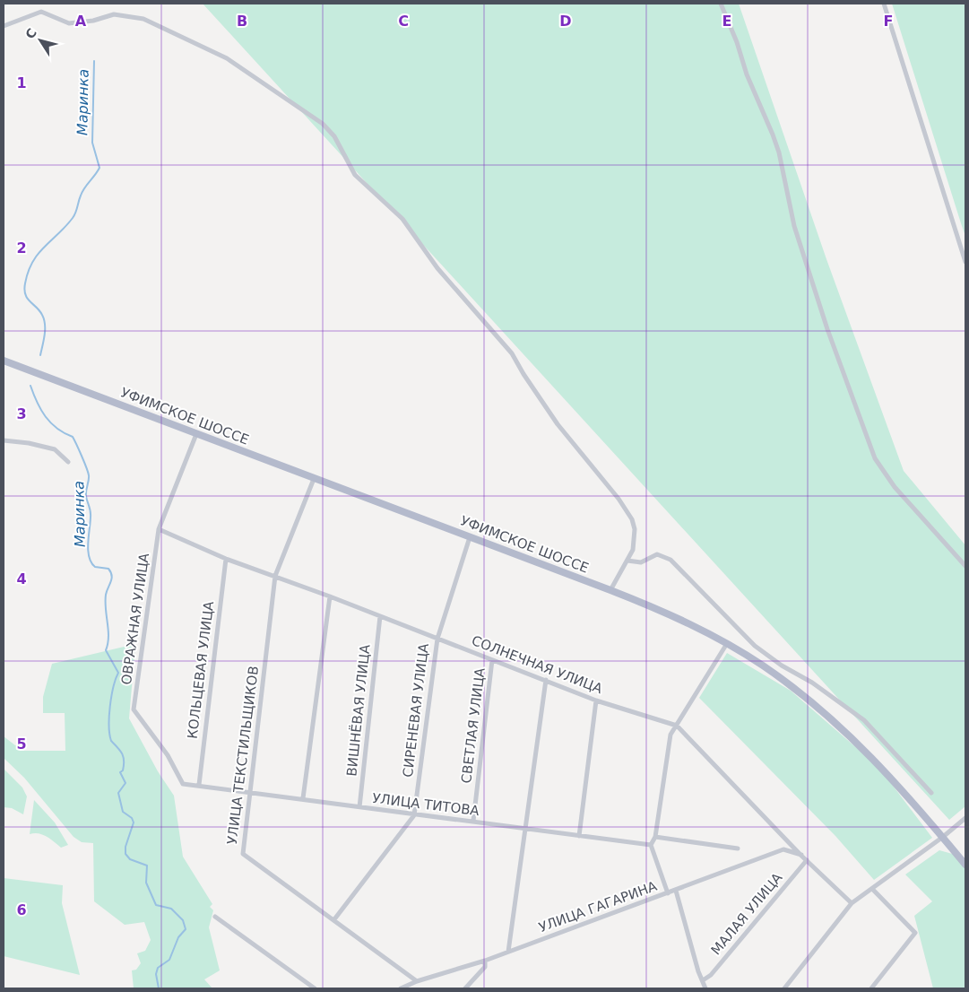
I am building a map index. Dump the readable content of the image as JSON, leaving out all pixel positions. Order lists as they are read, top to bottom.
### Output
{
  "streets": {
    "main road": ["УФИМСКОЕ ШОССЕ"],
    "street": [
      "ОВРАЖНАЯ УЛИЦА",
      "СОЛНЕЧНАЯ УЛИЦА",
      "КОЛЬЦЕВАЯ УЛИЦА",
      "ВИШНЁВАЯ УЛИЦА",
      "СИРЕНЕВАЯ УЛИЦА",
      "СВЕТЛАЯ УЛИЦА",
      "УЛИЦА ТЕКСТИЛЬЩИКОВ",
      "УЛИЦА ТИТОВА",
      "УЛИЦА ГАГАРИНА",
      "МАЛАЯ УЛИЦА"
    ]
  },
  "crossings": [
    ["УФИМСКОЕ ШОССЕ", "ОВРАЖНАЯ УЛИЦА"],
    ["УФИМСКОЕ ШОССЕ", "СИРЕНЕВАЯ УЛИЦА"],
    ["УФИМСКОЕ ШОССЕ", "УЛИЦА ТЕКСТИЛЬЩИКОВ"],
    ["ОВРАЖНАЯ УЛИЦА", "СОЛНЕЧНАЯ УЛИЦА"],
    ["ОВРАЖНАЯ УЛИЦА", "КОЛЬЦЕВАЯ УЛИЦА"],
    ["ОВРАЖНАЯ УЛИЦА", "УЛИЦА ТИТОВА"],
    ["СОЛНЕЧНАЯ УЛИЦА", "КОЛЬЦЕВАЯ УЛИЦА"],
    ["СОЛНЕЧНАЯ УЛИЦА", "ВИШНЁВАЯ УЛИЦА"],
    ["СОЛНЕЧНАЯ УЛИЦА", "СИРЕНЕВАЯ УЛИЦА"],
    ["СОЛНЕЧНАЯ УЛИЦА", "СВЕТЛАЯ УЛИЦА"],
    ["СОЛНЕЧНАЯ УЛИЦА", "УЛИЦА ТЕКСТИЛЬЩИКОВ"],
    ["СОЛНЕЧНАЯ УЛИЦА", "УЛИЦА ГАГАРИНА"],
    ["СОЛНЕЧНАЯ УЛИЦА", "МАЛАЯ УЛИЦА"],
    ["КОЛЬЦЕВАЯ УЛИЦА", "УЛИЦА ТИТОВА"],
    ["ВИШНЁВАЯ УЛИЦА", "УЛИЦА ТИТОВА"],
    ["СИРЕНЕВАЯ УЛИЦА", "УЛИЦА ТЕКСТИЛЬЩИКОВ"],
    ["СИРЕНЕВАЯ УЛИЦА", "УЛИЦА ТИТОВА"],
    ["СВЕТЛАЯ УЛИЦА", "УЛИЦА ТИТОВА"],
    ["УЛИЦА ТЕКСТИЛЬЩИКОВ", "УЛИЦА ТИТОВА"],
    ["УЛИЦА ТЕКСТИЛЬЩИКОВ", "УЛИЦА ГАГАРИНА"]
  ],
  "water": ["Маринка"],
  "north": "top left",
  "grid": {
    "columns": [
      "A",
      "B",
      "C",
      "D",
      "E",
      "F"
    ],
    "rows": [
      "1",
      "2",
      "3",
      "4",
      "5",
      "6"
    ]
  }
}
